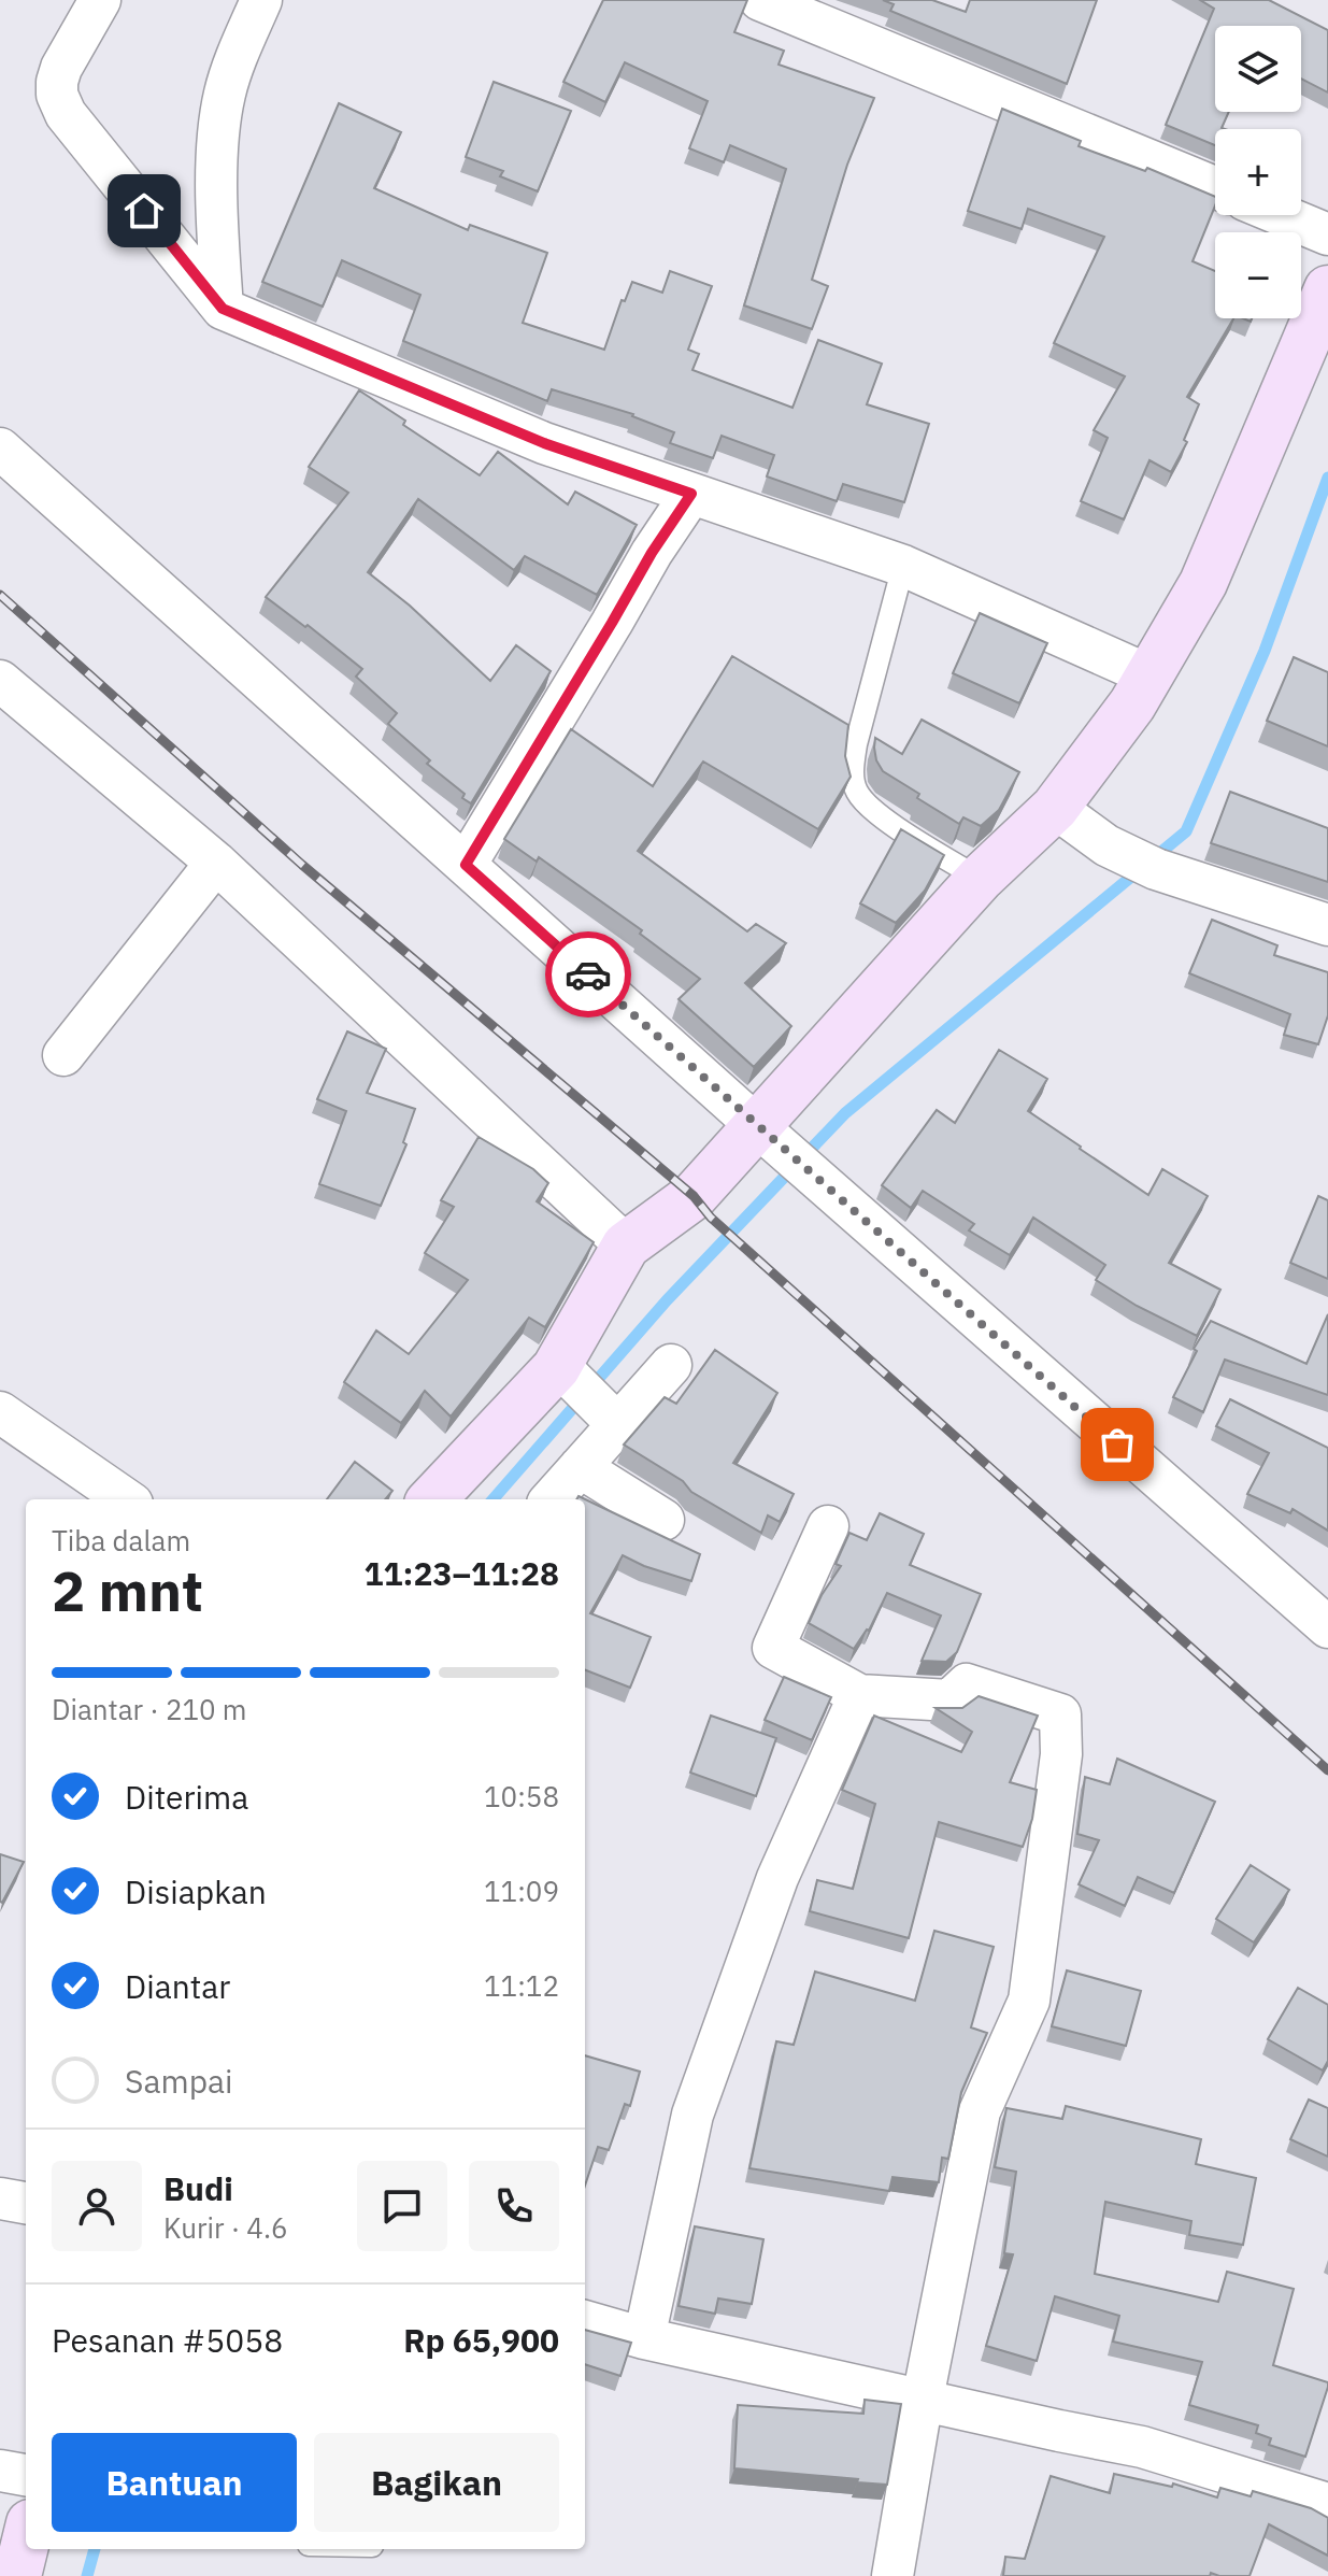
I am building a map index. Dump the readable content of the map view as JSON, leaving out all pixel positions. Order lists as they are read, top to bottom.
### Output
{
  "page": {
    "map_buttons": ["+", "−"],
    "heading": ["2 mnt", "Tiba dalam", "11:23–11:28"],
    "panel": [
      "Budi",
      "Kurir · 4.6",
      "Pesanan #5058",
      "Rp 65,900"
    ],
    "bar": "Diantar · 210 m",
    "list": [
      ["Diterima", "10:58"],
      ["Disiapkan", "11:09"],
      ["Diantar", "11:12"],
      "Sampai"
    ],
    "buttons": ["Bantuan", "Bagikan"]
  }
}
